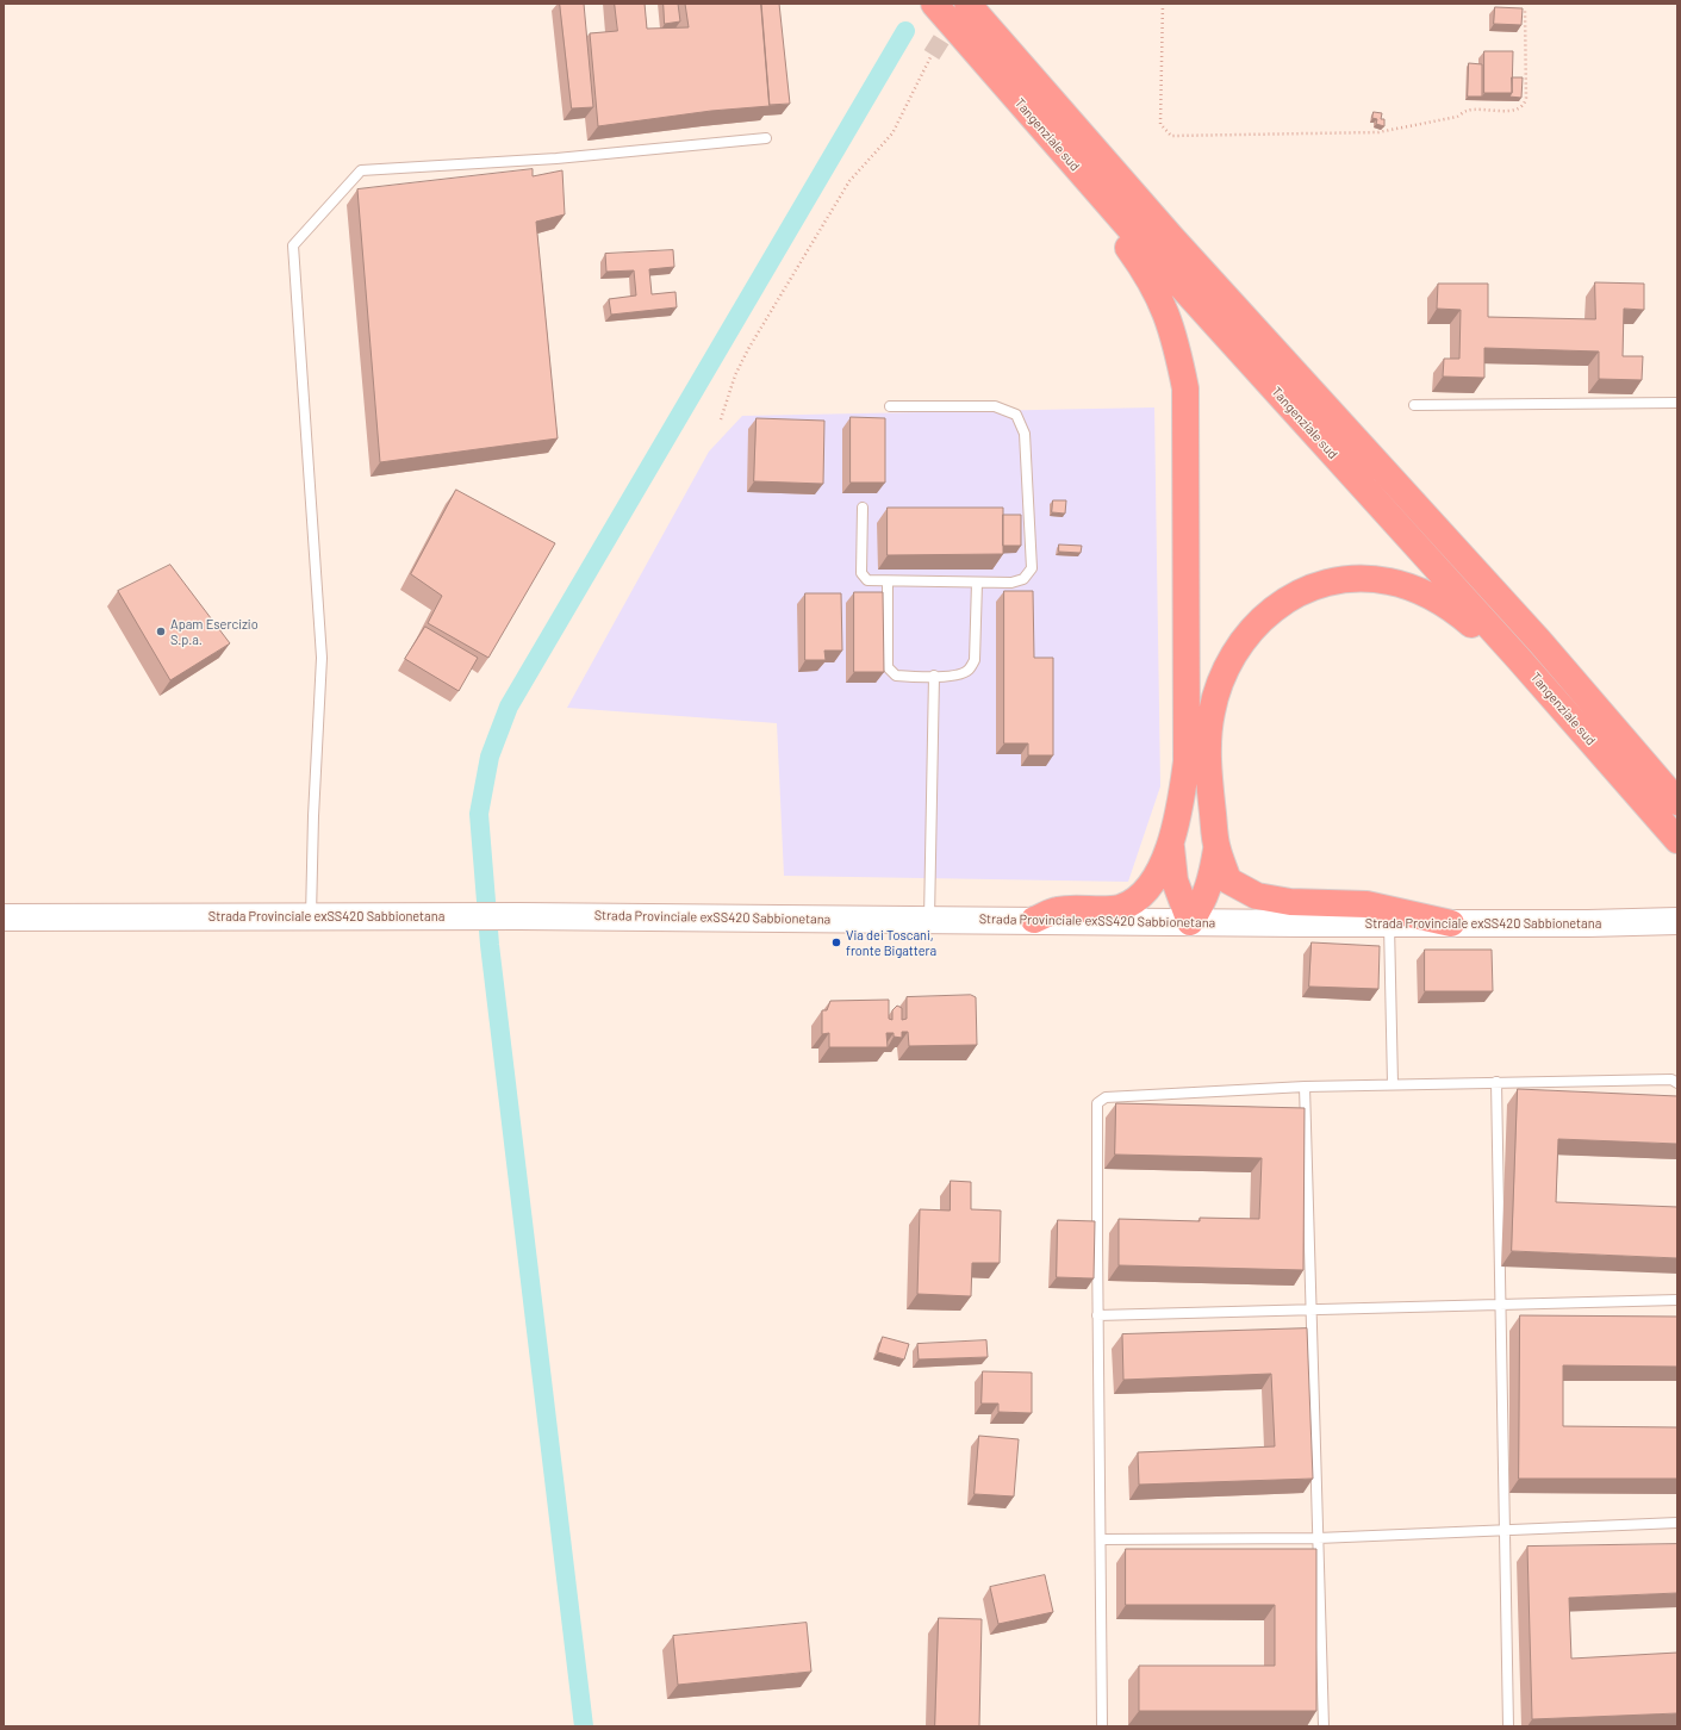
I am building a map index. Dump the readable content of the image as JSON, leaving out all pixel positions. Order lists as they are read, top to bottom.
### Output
{
  "streets": {
    "highway": ["Tangenziale sud"],
    "main road": ["Strada Provinciale exSS420 Sabbionetana"]
  },
  "places": ["Apam Esercizio S.p.a.", "Via dei Toscani, fronte Bigattera"]
}
